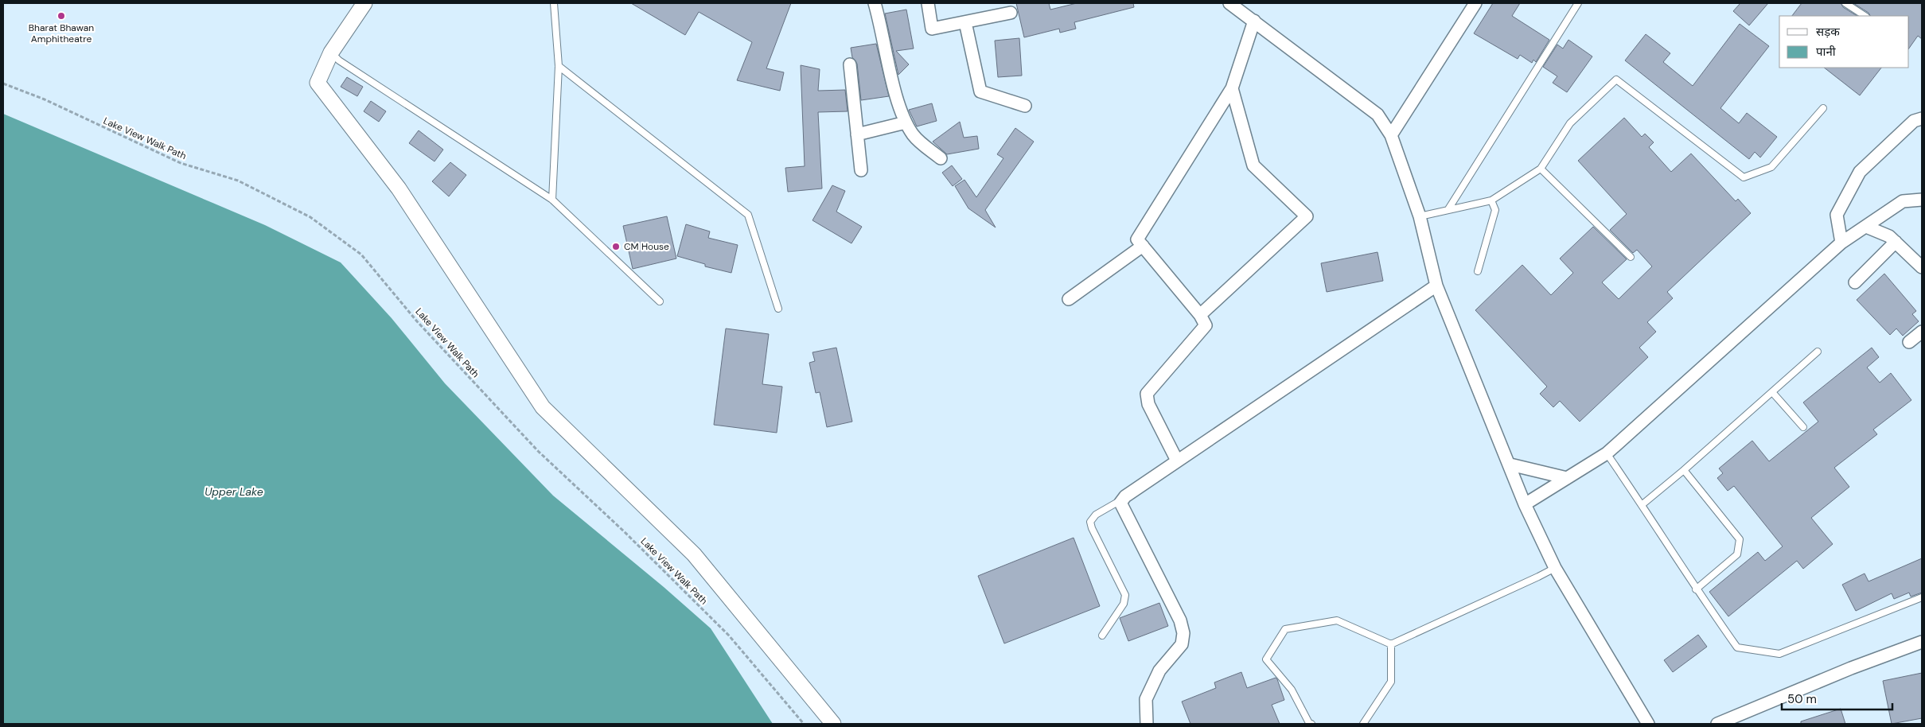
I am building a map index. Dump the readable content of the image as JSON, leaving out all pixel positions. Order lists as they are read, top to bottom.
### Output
{
  "streets": {
    "path": ["Lake View Walk Path"]
  },
  "water": ["Upper Lake"],
  "places": ["Bharat Bhawan Amphitheatre", "CM House"],
  "legend": ["सड़क", "पानी"],
  "scale_bar": "50 m"
}
